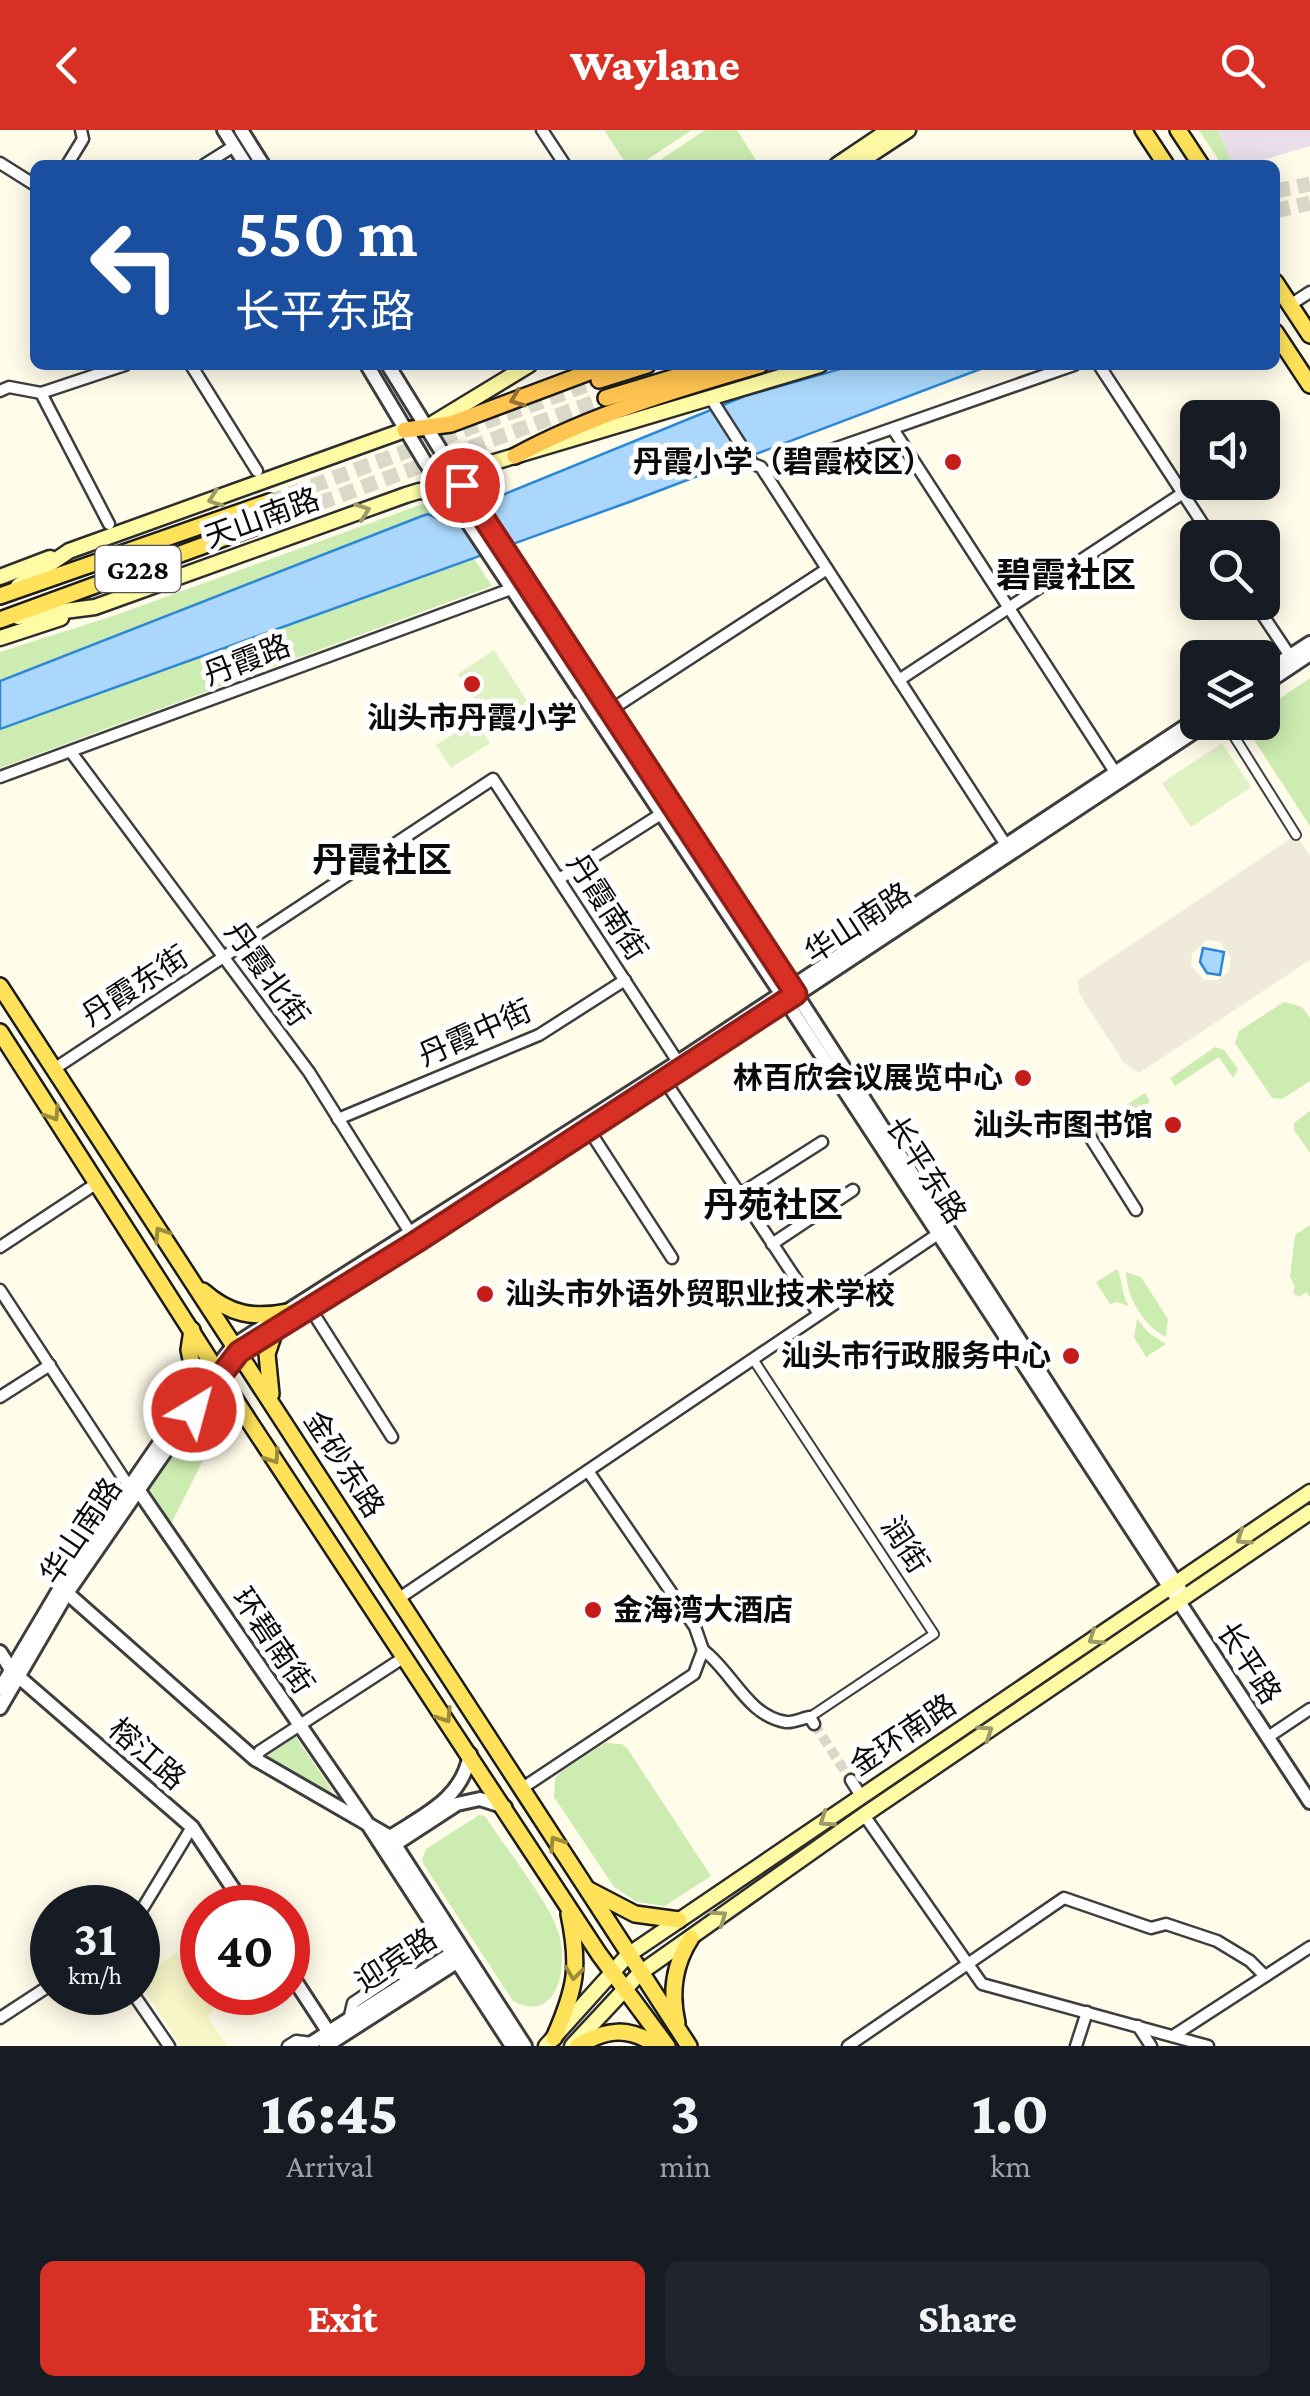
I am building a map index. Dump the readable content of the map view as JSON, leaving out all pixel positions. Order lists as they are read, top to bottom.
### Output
{
  "streets": {
    "main road": [
      "天山南路",
      "G228",
      "金砂东路",
      "金环南路"
    ],
    "street": [
      "丹霞路",
      "丹霞南街",
      "华山南路",
      "丹霞北街",
      "丹霞东街",
      "丹霞中街",
      "长平东路",
      "润街",
      "环碧南街",
      "长平路",
      "榕江路",
      "迎宾路"
    ]
  },
  "crossings": [
    ["天山南路", "长平东路"],
    ["丹霞路", "丹霞北街"],
    ["丹霞路", "长平东路"],
    ["丹霞南街", "华山南路"],
    ["丹霞南街", "丹霞东街"],
    ["丹霞南街", "丹霞中街"],
    ["华山南路", "丹霞北街"],
    ["华山南路", "长平东路"],
    ["华山南路", "金砂东路"],
    ["华山南路", "环碧南街"],
    ["华山南路", "榕江路"],
    ["丹霞北街", "丹霞东街"],
    ["丹霞北街", "丹霞中街"],
    ["丹霞东街", "金砂东路"],
    ["长平东路", "长平路"],
    ["长平东路", "金环南路"],
    ["金砂东路", "金环南路"],
    ["环碧南街", "迎宾路"],
    ["长平路", "金环南路"]
  ],
  "districts": ["碧霞社区", "丹霞社区", "丹苑社区"],
  "places": [
    "丹霞小学（碧霞校区）",
    "汕头市丹霞小学",
    "林百欣会议展览中心",
    "汕头市图书馆",
    "汕头市外语外贸职业技术学校",
    "汕头市行政服务中心",
    "金海湾大酒店"
  ],
  "page": {
    "header": "Waylane",
    "turn": ["550 m", "长平东路"],
    "speed": "31 km/h",
    "limit": "40",
    "eta": [
      "16:45",
      "Arrival",
      "3",
      "min",
      "1.0",
      "km"
    ],
    "buttons": ["Exit", "Share"]
  }
}
